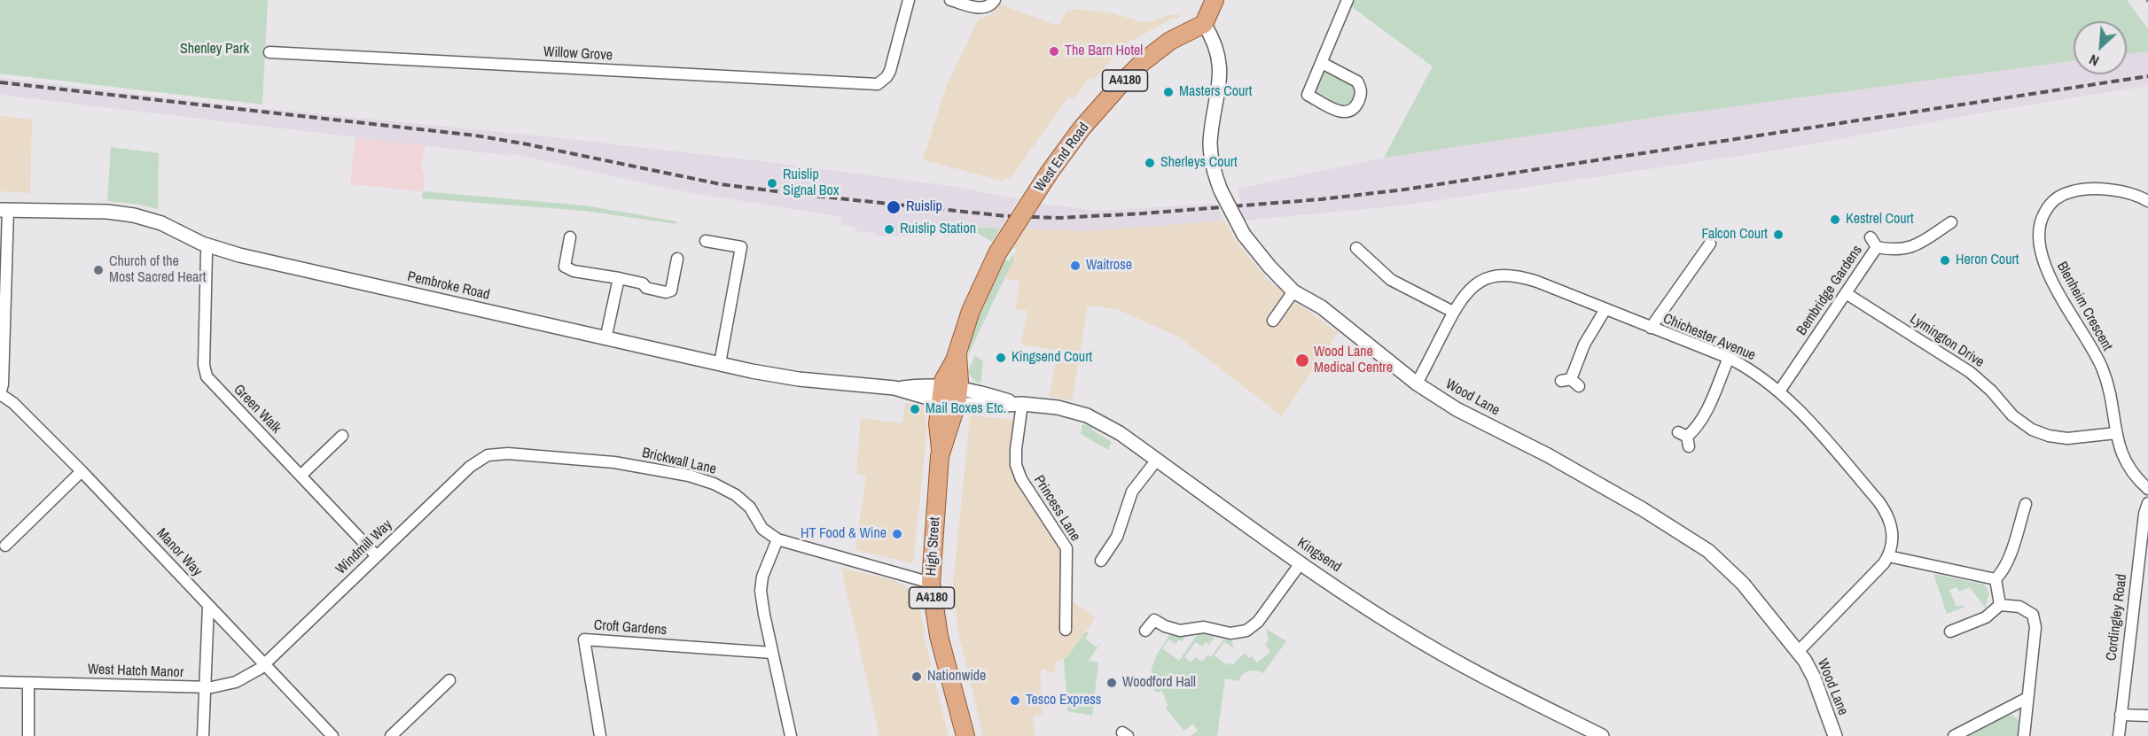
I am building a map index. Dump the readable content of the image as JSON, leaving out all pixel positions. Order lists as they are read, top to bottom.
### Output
{
  "streets": {
    "main road": ["A4180", "West End Road", "High Street"],
    "street": [
      "Willow Grove",
      "Pembroke Road",
      "Bembridge Gardens",
      "Blenheim Crescent",
      "Chichester Avenue",
      "Lymington Drive",
      "Wood Lane",
      "Green Walk",
      "Brickwall Lane",
      "Princess Lane",
      "Windmill Way",
      "Manor Way",
      "Kingsend",
      "Cordingley Road",
      "Croft Gardens",
      "West Hatch Manor"
    ]
  },
  "crossings": [
    ["West End Road", "Pembroke Road"],
    ["West End Road", "Wood Lane"],
    ["West End Road", "High Street"],
    ["West End Road", "Kingsend"],
    ["Pembroke Road", "Green Walk"],
    ["Pembroke Road", "High Street"],
    ["Pembroke Road", "Kingsend"],
    ["Bembridge Gardens", "Chichester Avenue"],
    ["Bembridge Gardens", "Lymington Drive"],
    ["Blenheim Crescent", "Lymington Drive"],
    ["Chichester Avenue", "Wood Lane"],
    ["Green Walk", "Windmill Way"],
    ["Brickwall Lane", "High Street"],
    ["Brickwall Lane", "Windmill Way"],
    ["Princess Lane", "Kingsend"],
    ["High Street", "Kingsend"],
    ["Windmill Way", "Manor Way"],
    ["Windmill Way", "West Hatch Manor"],
    ["Manor Way", "West Hatch Manor"]
  ],
  "parks": ["Shenley Park"],
  "places": [
    "The Barn Hotel",
    "Masters Court",
    "Sherleys Court",
    "Ruislip Signal Box",
    "Ruislip",
    "Kestrel Court",
    "Ruislip Station",
    "Falcon Court",
    "Heron Court",
    "Waitrose",
    "Church of the Most Sacred Heart",
    "Kingsend Court",
    "Wood Lane Medical Centre",
    "Mail Boxes Etc.",
    "HT Food & Wine",
    "Nationwide",
    "Woodford Hall",
    "Tesco Express"
  ],
  "north": "bottom left"
}
